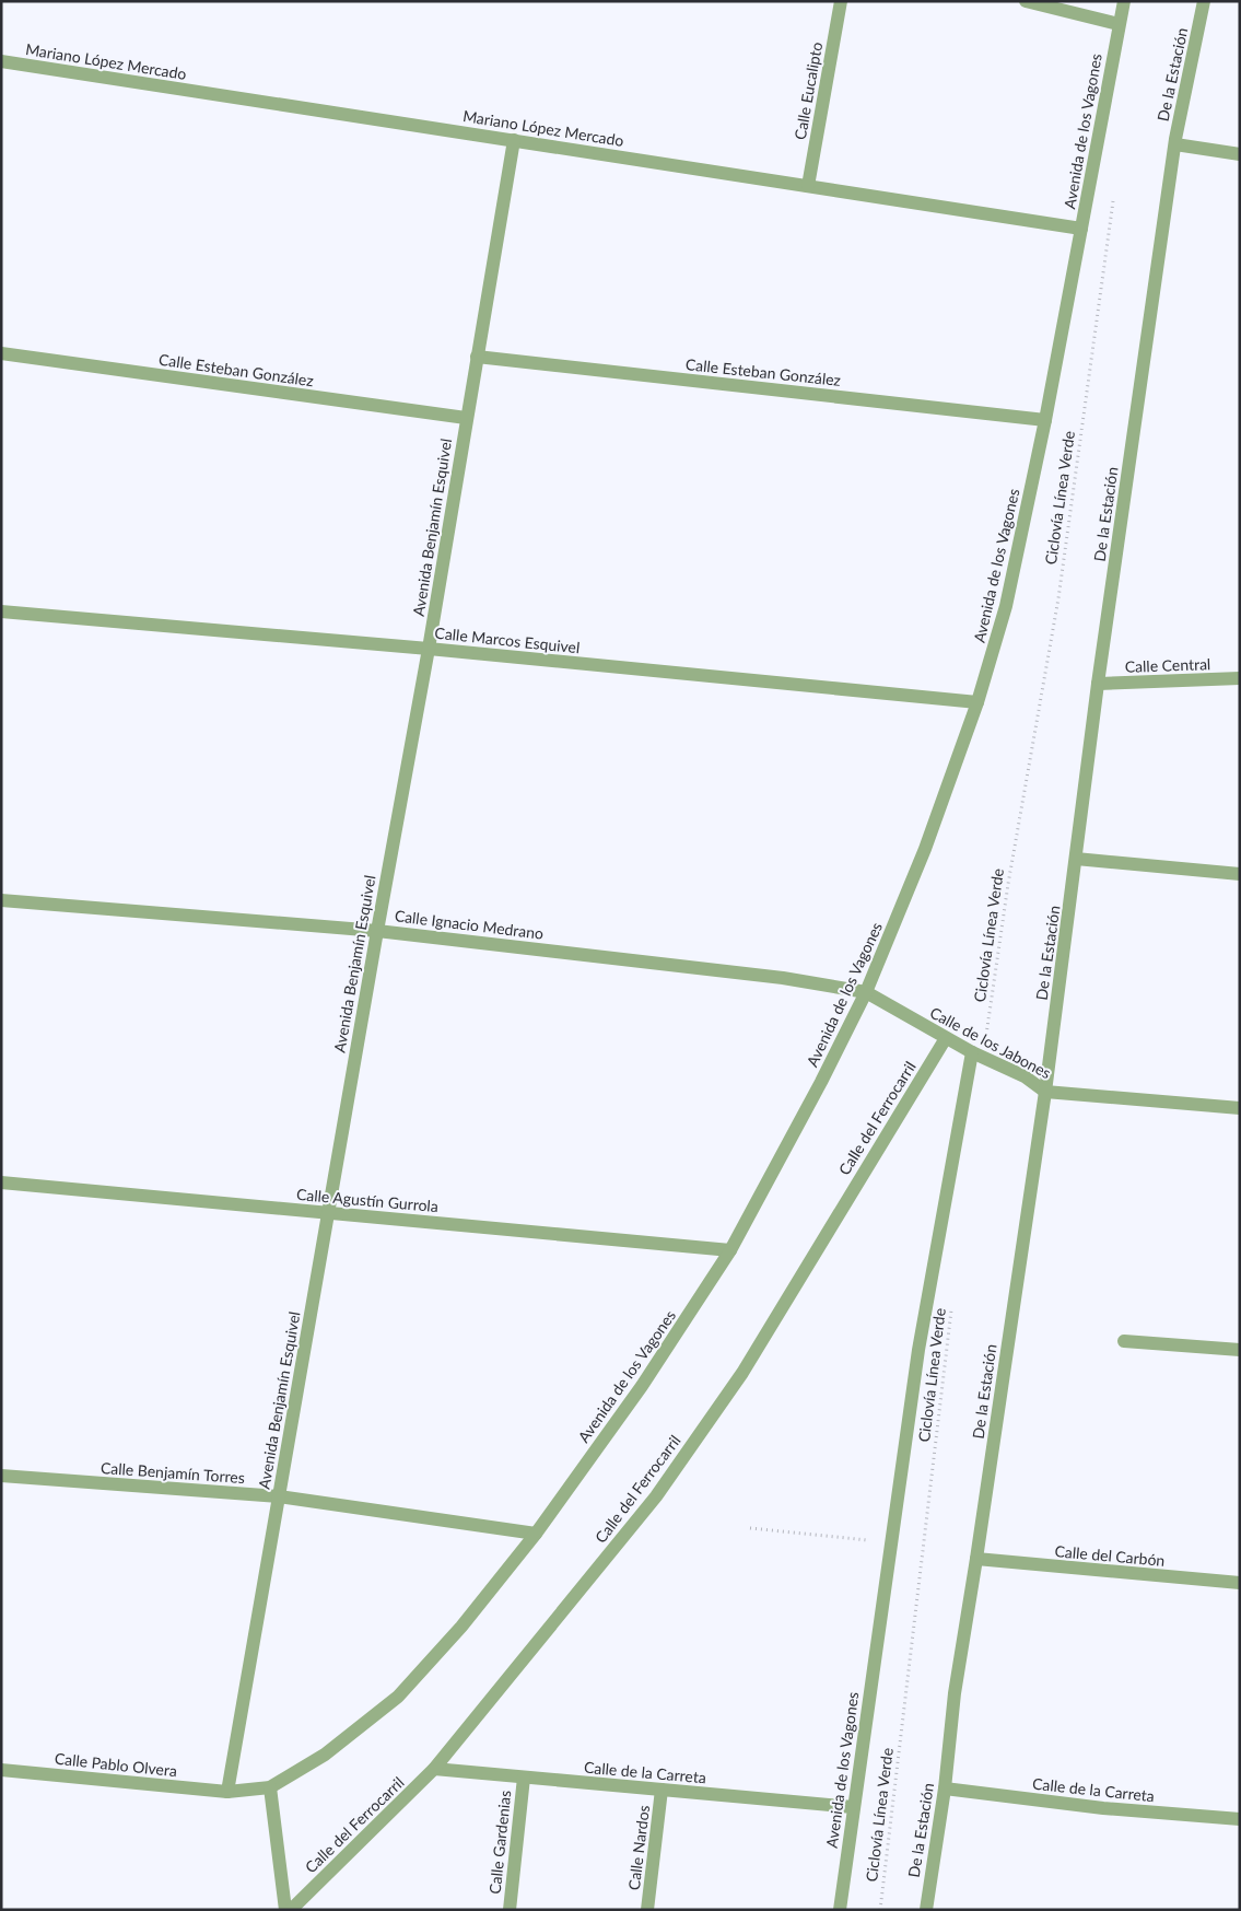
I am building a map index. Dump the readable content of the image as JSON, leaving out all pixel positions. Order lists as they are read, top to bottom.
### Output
{
  "streets": {
    "street": [
      "Mariano López Mercado",
      "De la Estación",
      "Calle Eucalipto",
      "Avenida de los Vagones",
      "Calle Esteban González",
      "Avenida Benjamín Esquivel",
      "Calle Marcos Esquivel",
      "Calle Central",
      "Calle Ignacio Medrano",
      "Calle de los Jabones",
      "Calle del Ferrocarril",
      "Calle Agustín Gurrola",
      "Calle Benjamín Torres",
      "Calle del Carbón",
      "Calle Pablo Olvera",
      "Calle de la Carreta",
      "Calle Gardenias",
      "Calle Nardos"
    ],
    "path": ["Ciclovía Línea Verde"]
  },
  "crossings": [
    ["Mariano López Mercado", "Calle Eucalipto"],
    ["Mariano López Mercado", "Avenida de los Vagones"],
    ["Mariano López Mercado", "Avenida Benjamín Esquivel"],
    ["De la Estación", "Calle Central"],
    ["De la Estación", "Calle de los Jabones"],
    ["De la Estación", "Calle del Carbón"],
    ["De la Estación", "Calle de la Carreta"],
    ["Avenida de los Vagones", "Calle Esteban González"],
    ["Avenida de los Vagones", "Ciclovía Línea Verde"],
    ["Avenida de los Vagones", "Avenida Benjamín Esquivel"],
    ["Avenida de los Vagones", "Calle Marcos Esquivel"],
    ["Avenida de los Vagones", "Calle Ignacio Medrano"],
    ["Avenida de los Vagones", "Calle de los Jabones"],
    ["Avenida de los Vagones", "Calle Agustín Gurrola"],
    ["Avenida de los Vagones", "Calle Benjamín Torres"],
    ["Avenida de los Vagones", "Calle Pablo Olvera"],
    ["Avenida de los Vagones", "Calle de la Carreta"],
    ["Calle Esteban González", "Avenida Benjamín Esquivel"],
    ["Ciclovía Línea Verde", "Calle de los Jabones"],
    ["Avenida Benjamín Esquivel", "Calle Marcos Esquivel"],
    ["Avenida Benjamín Esquivel", "Calle Ignacio Medrano"],
    ["Avenida Benjamín Esquivel", "Calle Agustín Gurrola"],
    ["Avenida Benjamín Esquivel", "Calle Benjamín Torres"],
    ["Avenida Benjamín Esquivel", "Calle Pablo Olvera"],
    ["Calle Ignacio Medrano", "Calle de los Jabones"],
    ["Calle de los Jabones", "Calle del Ferrocarril"],
    ["Calle del Ferrocarril", "Calle de la Carreta"],
    ["Calle de la Carreta", "Calle Gardenias"],
    ["Calle de la Carreta", "Calle Nardos"]
  ]
}
